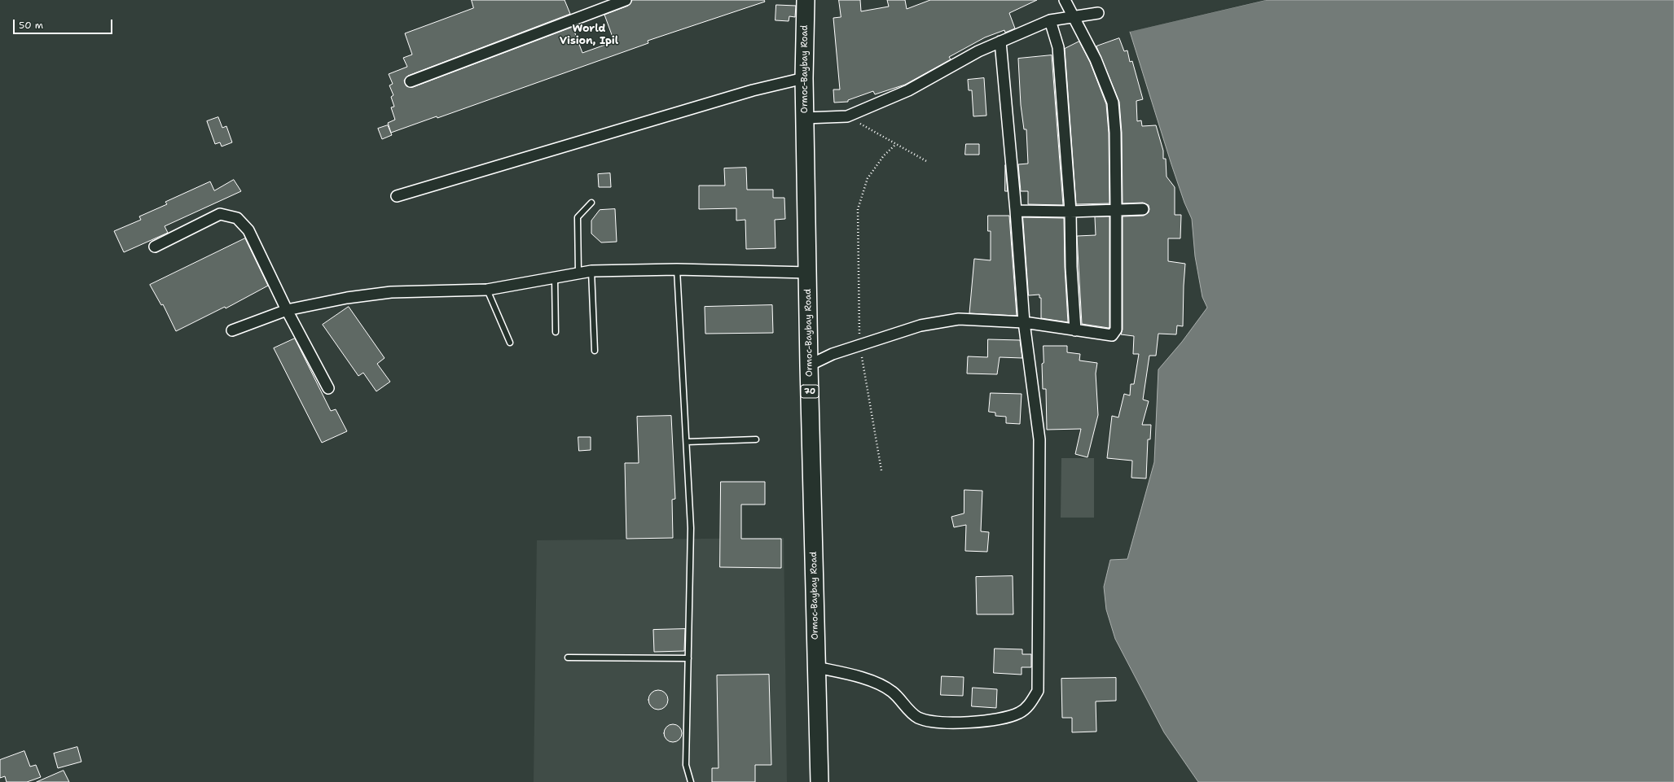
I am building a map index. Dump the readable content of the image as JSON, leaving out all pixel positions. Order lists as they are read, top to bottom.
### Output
{
  "streets": {
    "highway": ["Ormoc-Baybay Road", "70"]
  },
  "districts": ["World Vision, Ipil"],
  "scale_bar": "50 m"
}
